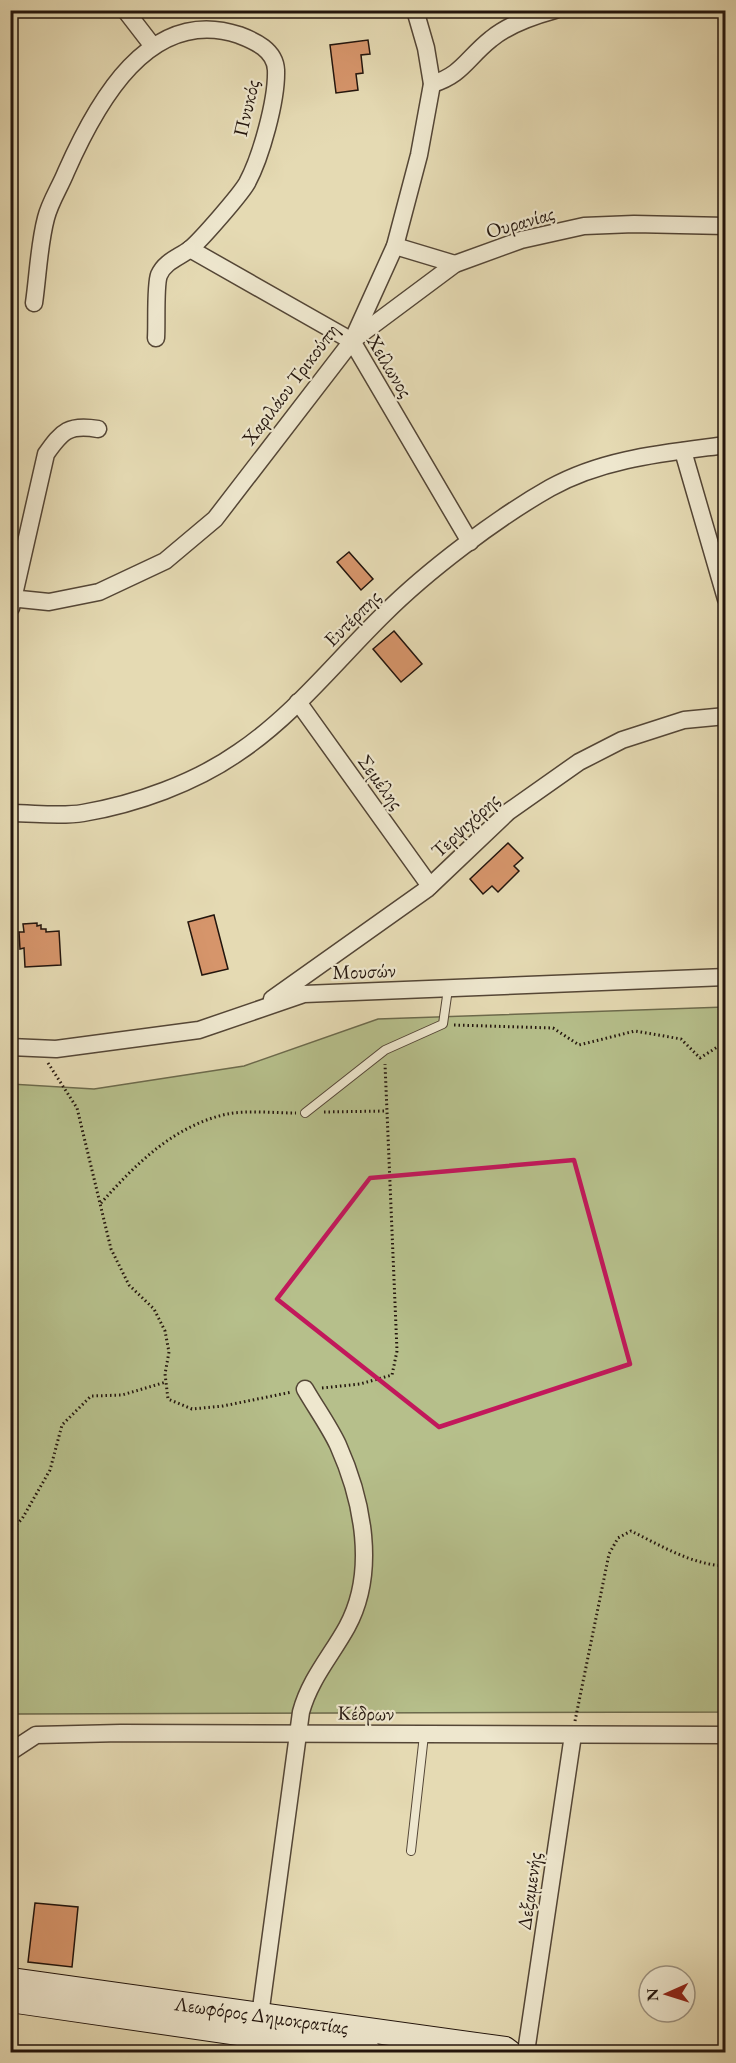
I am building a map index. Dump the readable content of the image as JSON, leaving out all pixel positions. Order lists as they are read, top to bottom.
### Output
{
  "streets": {
    "street": [
      "Πνυκός",
      "Ουρανίας",
      "Χείλωνος",
      "Χαριλάου Τρικούπη",
      "Ευτέρπης",
      "Σεμέλης",
      "Τερψιχόρης",
      "Μουσών",
      "Κέδρων",
      "Δεξαμενής",
      "Λεωφόρος Δημοκρατίας"
    ]
  },
  "crossings": [
    ["Πνυκός", "Χείλωνος"],
    ["Ουρανίας", "Χείλωνος"],
    ["Ουρανίας", "Χαριλάου Τρικούπη"],
    ["Χείλωνος", "Χαριλάου Τρικούπη"],
    ["Χείλωνος", "Ευτέρπης"],
    ["Ευτέρπης", "Σεμέλης"],
    ["Σεμέλης", "Τερψιχόρης"],
    ["Τερψιχόρης", "Μουσών"],
    ["Κέδρων", "Δεξαμενής"]
  ],
  "north": "left"
}
